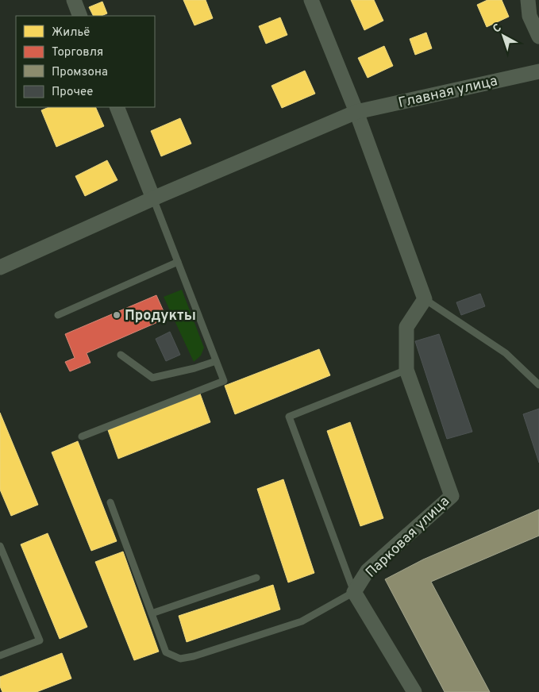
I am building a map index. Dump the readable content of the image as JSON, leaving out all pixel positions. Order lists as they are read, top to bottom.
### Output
{
  "streets": {
    "street": ["Главная улица", "Парковая улица"]
  },
  "places": ["Продукты"],
  "legend": [
    "Жильё",
    "Торговля",
    "Промзона",
    "Прочее"
  ],
  "north": "top left"
}
